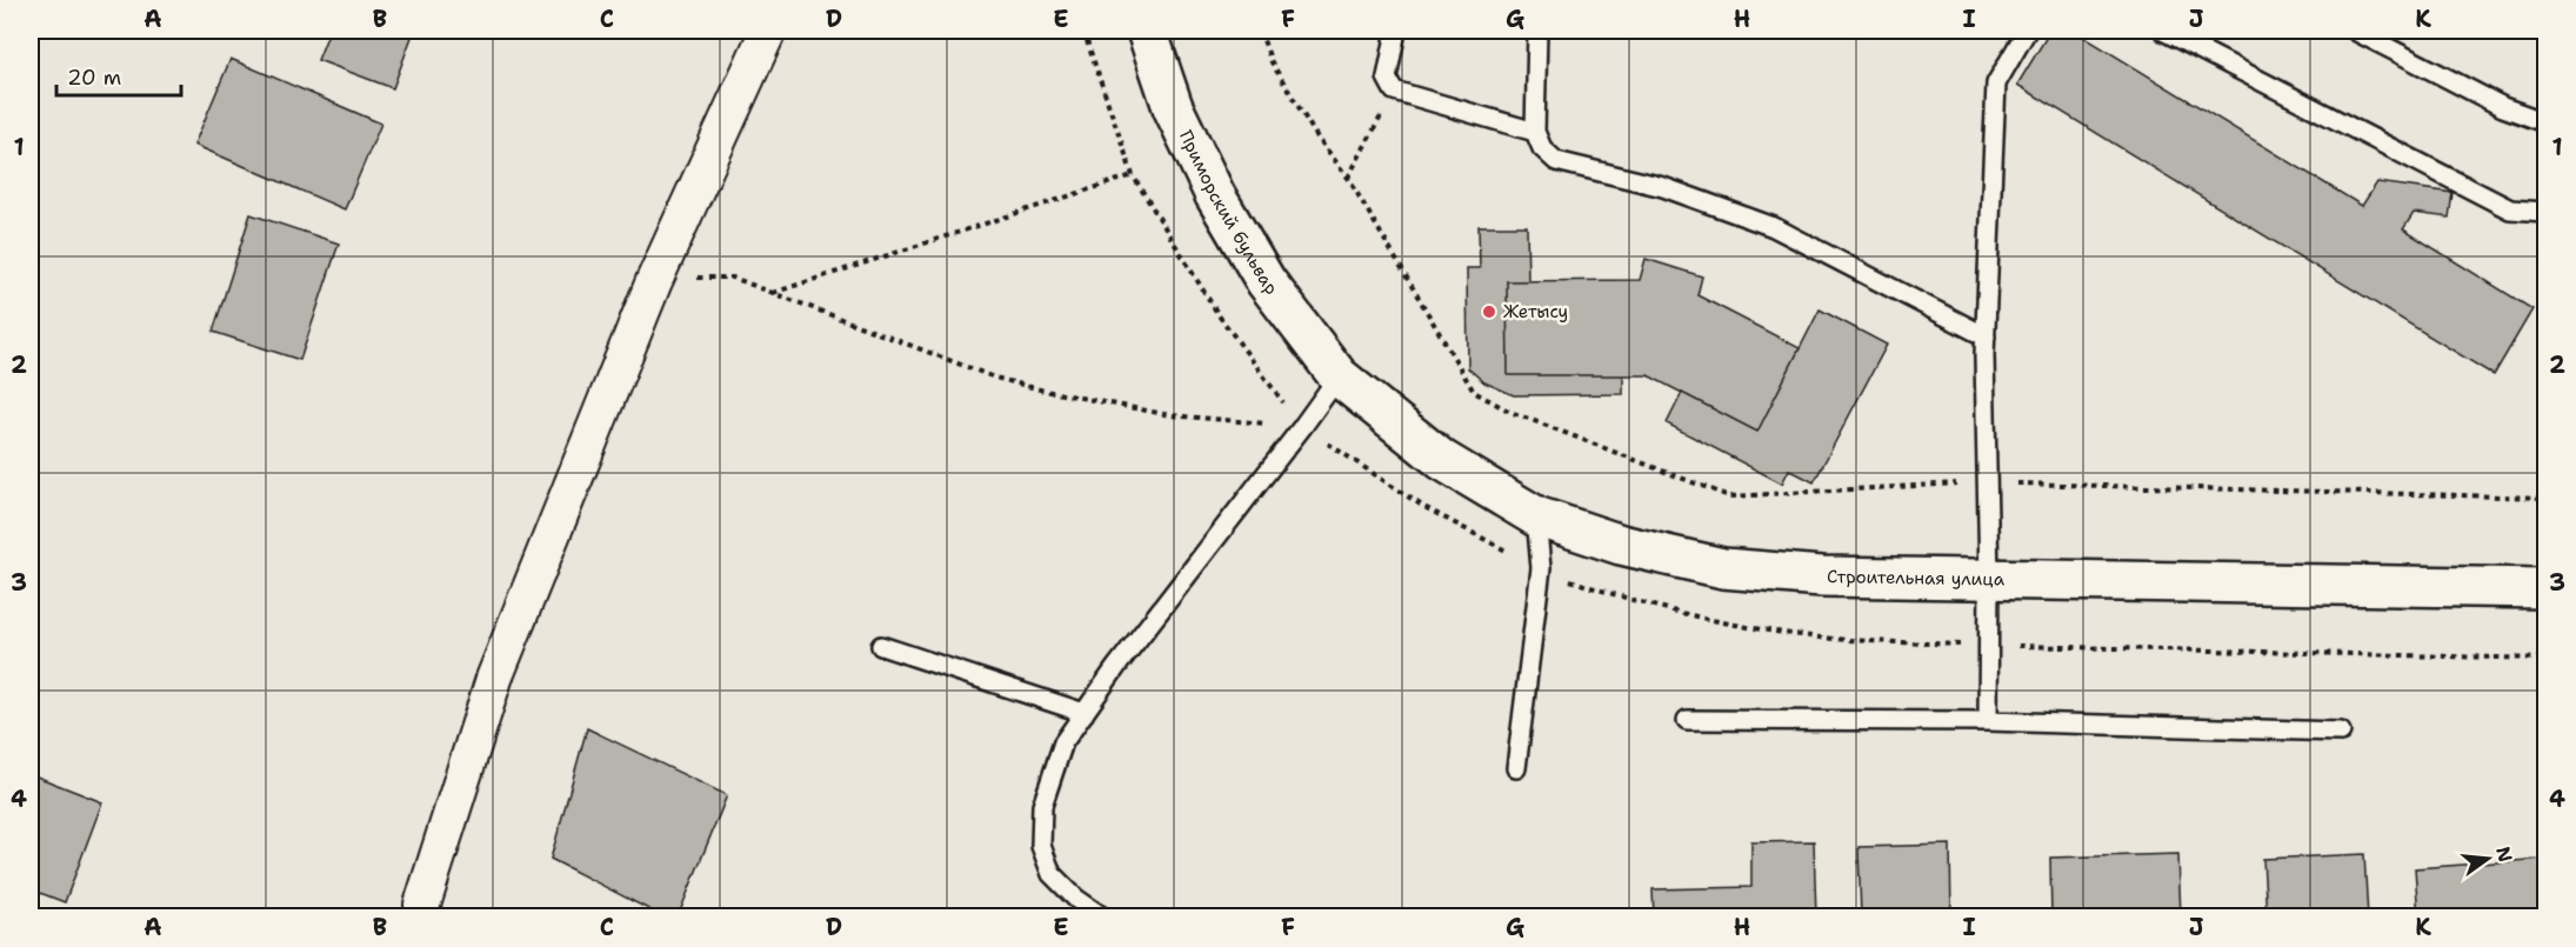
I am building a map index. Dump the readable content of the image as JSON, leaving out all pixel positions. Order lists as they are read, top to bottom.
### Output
{
  "streets": {
    "street": ["Приморский бульвар", "Строительная улица"]
  },
  "crossings": [
    ["Приморский бульвар", "Строительная улица"]
  ],
  "places": ["Жетысу"],
  "scale_bar": "20 m",
  "north": "right",
  "grid": {
    "columns": [
      "A",
      "B",
      "C",
      "D",
      "E",
      "F",
      "G",
      "H",
      "I",
      "J",
      "K"
    ],
    "rows": [
      "1",
      "2",
      "3",
      "4"
    ]
  }
}
